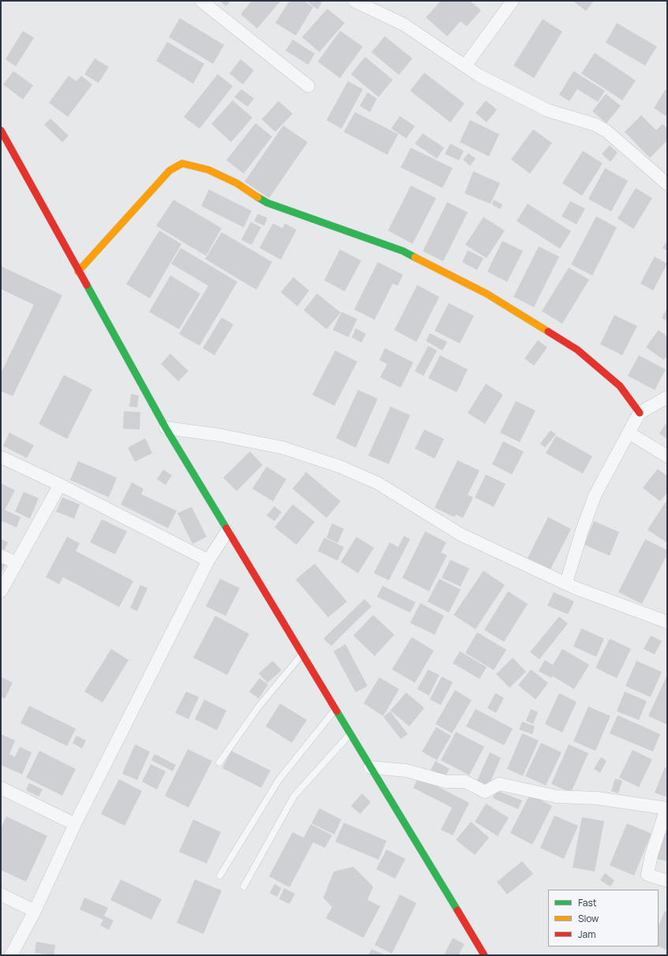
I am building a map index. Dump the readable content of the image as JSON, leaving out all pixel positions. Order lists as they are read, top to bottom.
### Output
{
  "legend": ["Fast", "Slow", "Jam"]
}
